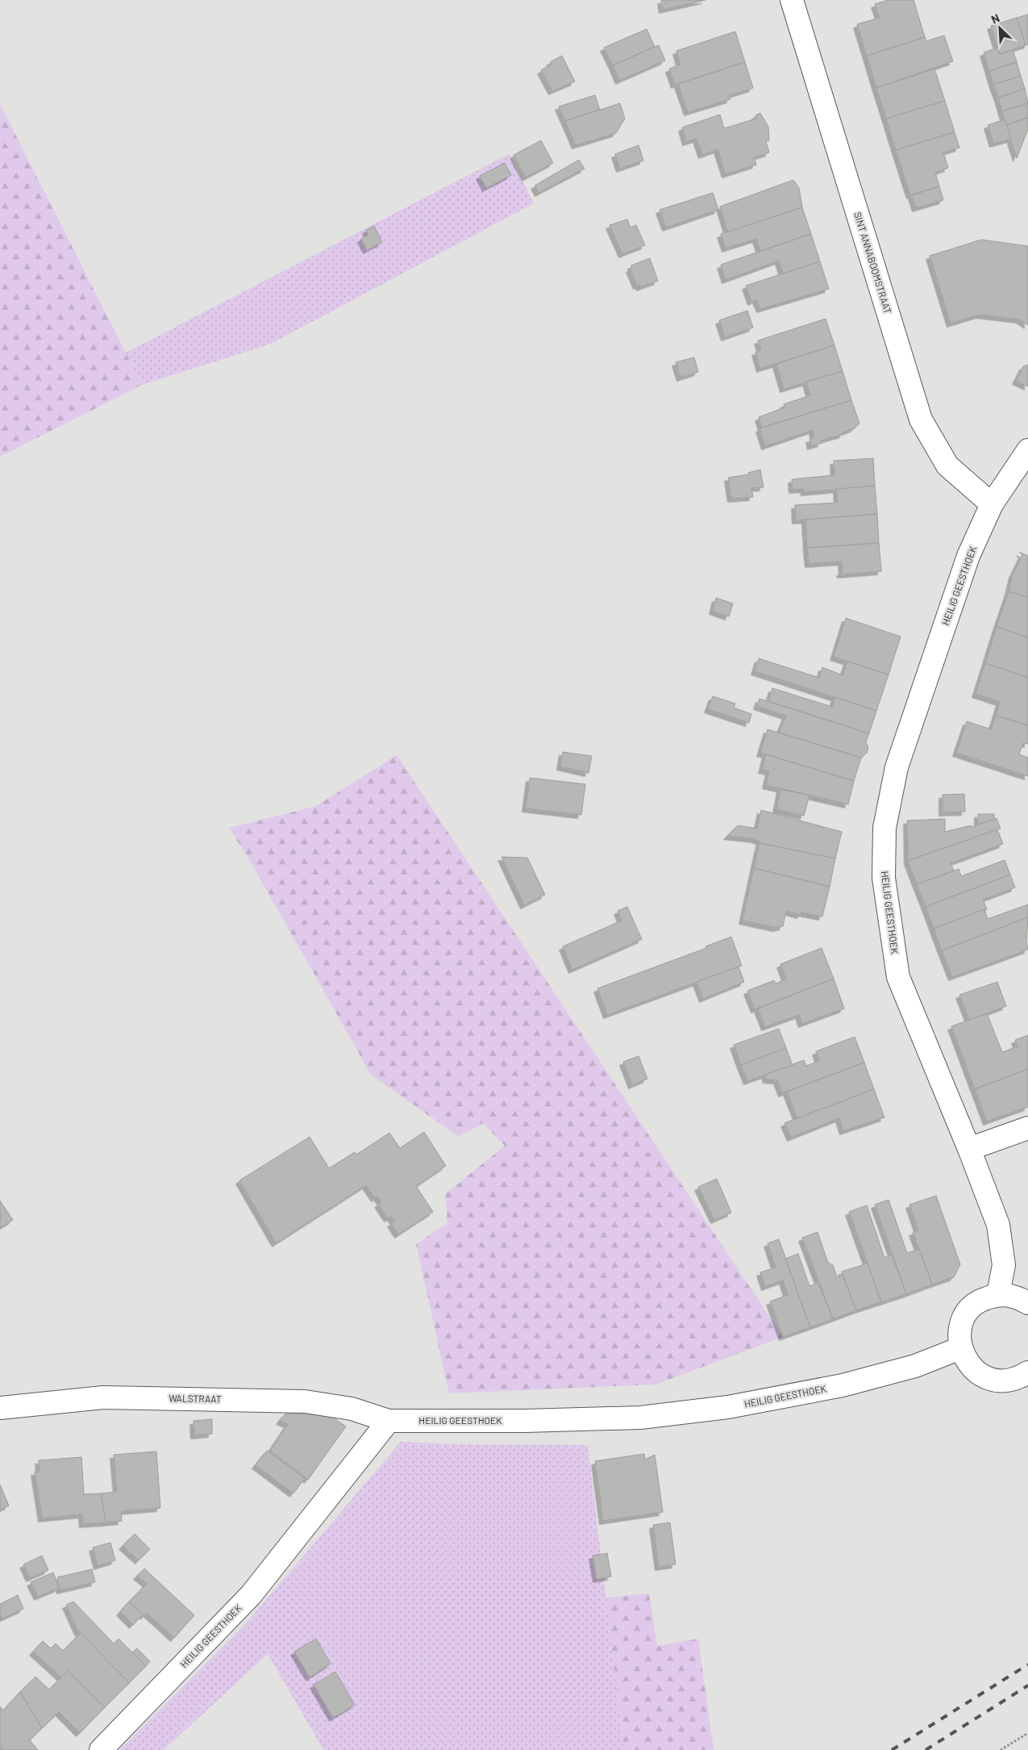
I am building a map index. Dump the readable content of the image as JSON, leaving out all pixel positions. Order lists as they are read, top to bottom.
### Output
{
  "streets": {
    "street": ["SINT ANNABOOMSTRAAT", "HEILIG GEESTHOEK", "WALSTRAAT"]
  },
  "crossings": [
    ["SINT ANNABOOMSTRAAT", "HEILIG GEESTHOEK"],
    ["HEILIG GEESTHOEK", "WALSTRAAT"]
  ],
  "north": "top left"
}
